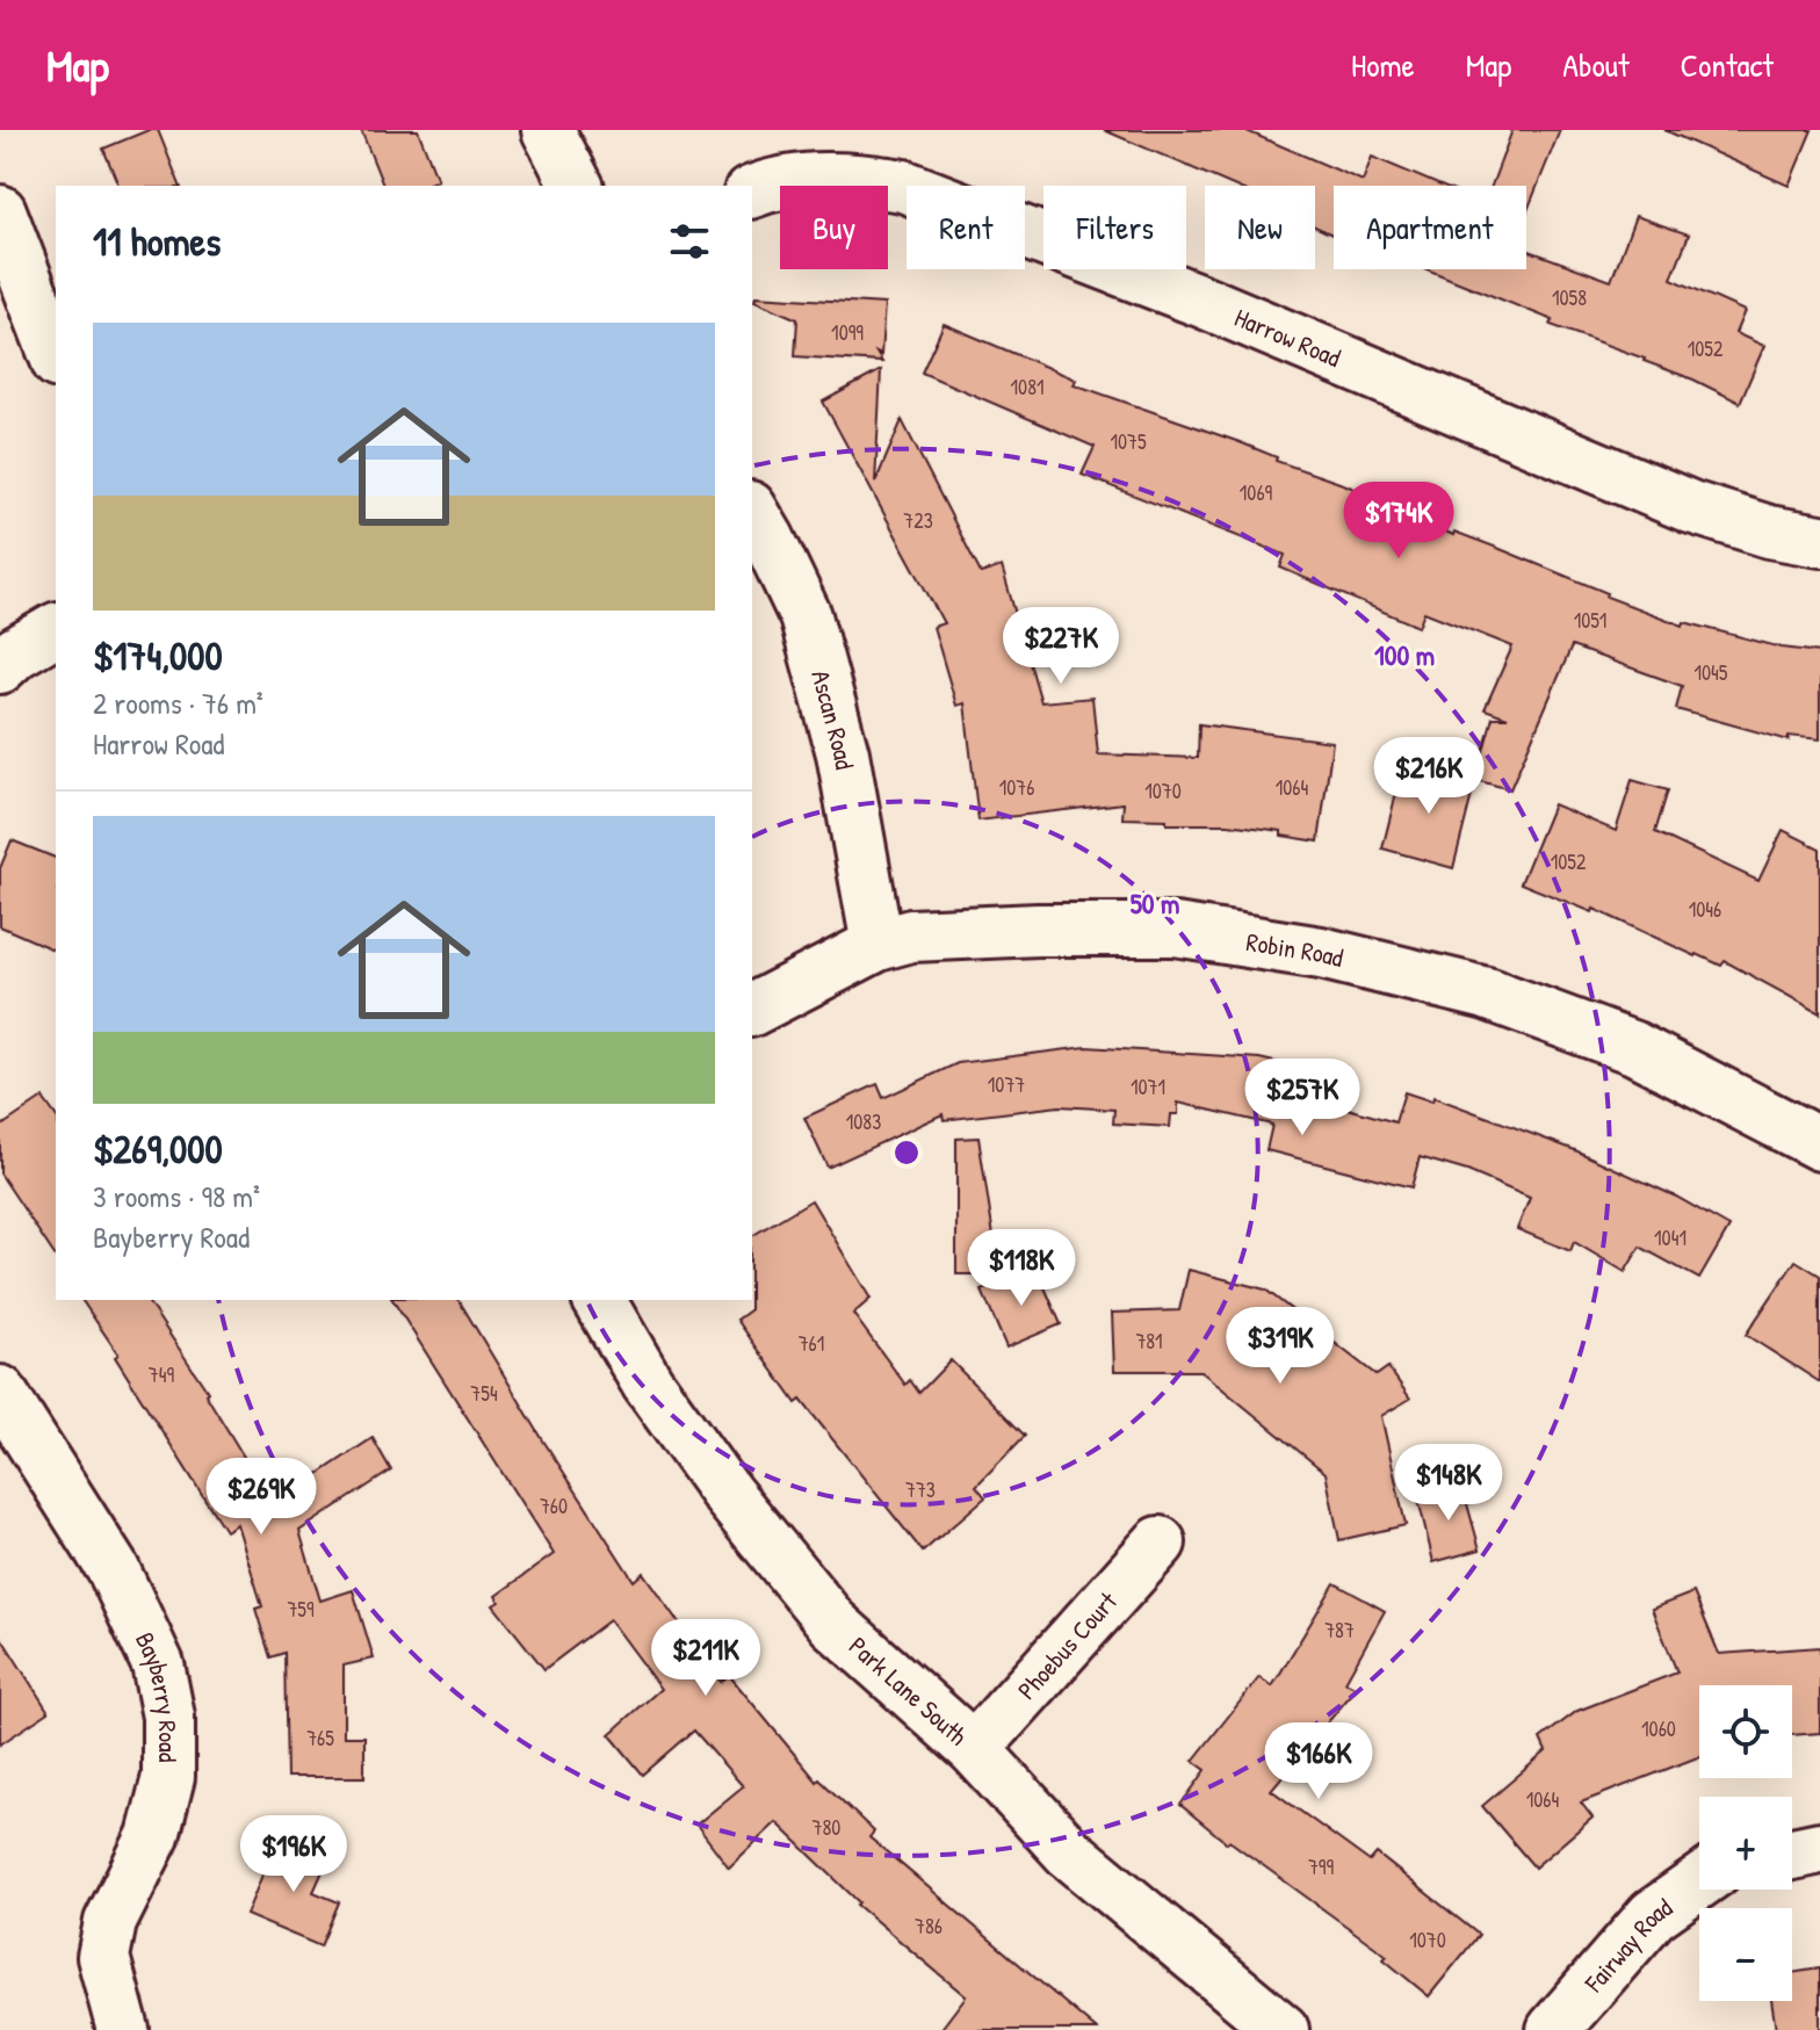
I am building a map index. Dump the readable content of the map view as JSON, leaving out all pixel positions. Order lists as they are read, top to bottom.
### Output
{
  "streets": {
    "street": [
      "Harrow Road",
      "Ascan Road",
      "Robin Road",
      "Phoebus Court",
      "Park Lane South",
      "Bayberry Road",
      "Fairway Road"
    ]
  },
  "crossings": [
    ["Ascan Road", "Robin Road"],
    ["Phoebus Court", "Park Lane South"]
  ],
  "house_numbers": [
    "1058",
    "1099",
    "1052",
    "1081",
    "1075",
    "1069",
    "723",
    "1051",
    "1045",
    "1076",
    "1064",
    "1070",
    "1052",
    "1046",
    "1077",
    "1071",
    "1083",
    "1041",
    "781",
    "761",
    "749",
    "754",
    "773",
    "760",
    "759",
    "787",
    "1060",
    "765",
    "1064",
    "780",
    "799",
    "786",
    "1070"
  ],
  "page": {
    "header": "Map",
    "nav": [
      "Home",
      "Map",
      "About",
      "Contact"
    ],
    "chip": [
      "Buy",
      "Rent",
      "Filters",
      "New",
      "Apartment"
    ],
    "heading": "11 homes",
    "list": [
      {
        "name": "$174,000",
        "note": "2 rooms · 76 m² · Harrow Road"
      },
      {
        "name": "$269,000",
        "note": "3 rooms · 98 m² · Bayberry Road"
      }
    ],
    "price": [
      "$174K",
      "$227K",
      "$216K",
      "$257K",
      "$118K",
      "$319K",
      "$148K",
      "$269K",
      "$211K",
      "$166K",
      "$196K"
    ],
    "map_buttons": ["+", "−"]
  },
  "rings": ["100 m", "50 m"]
}
